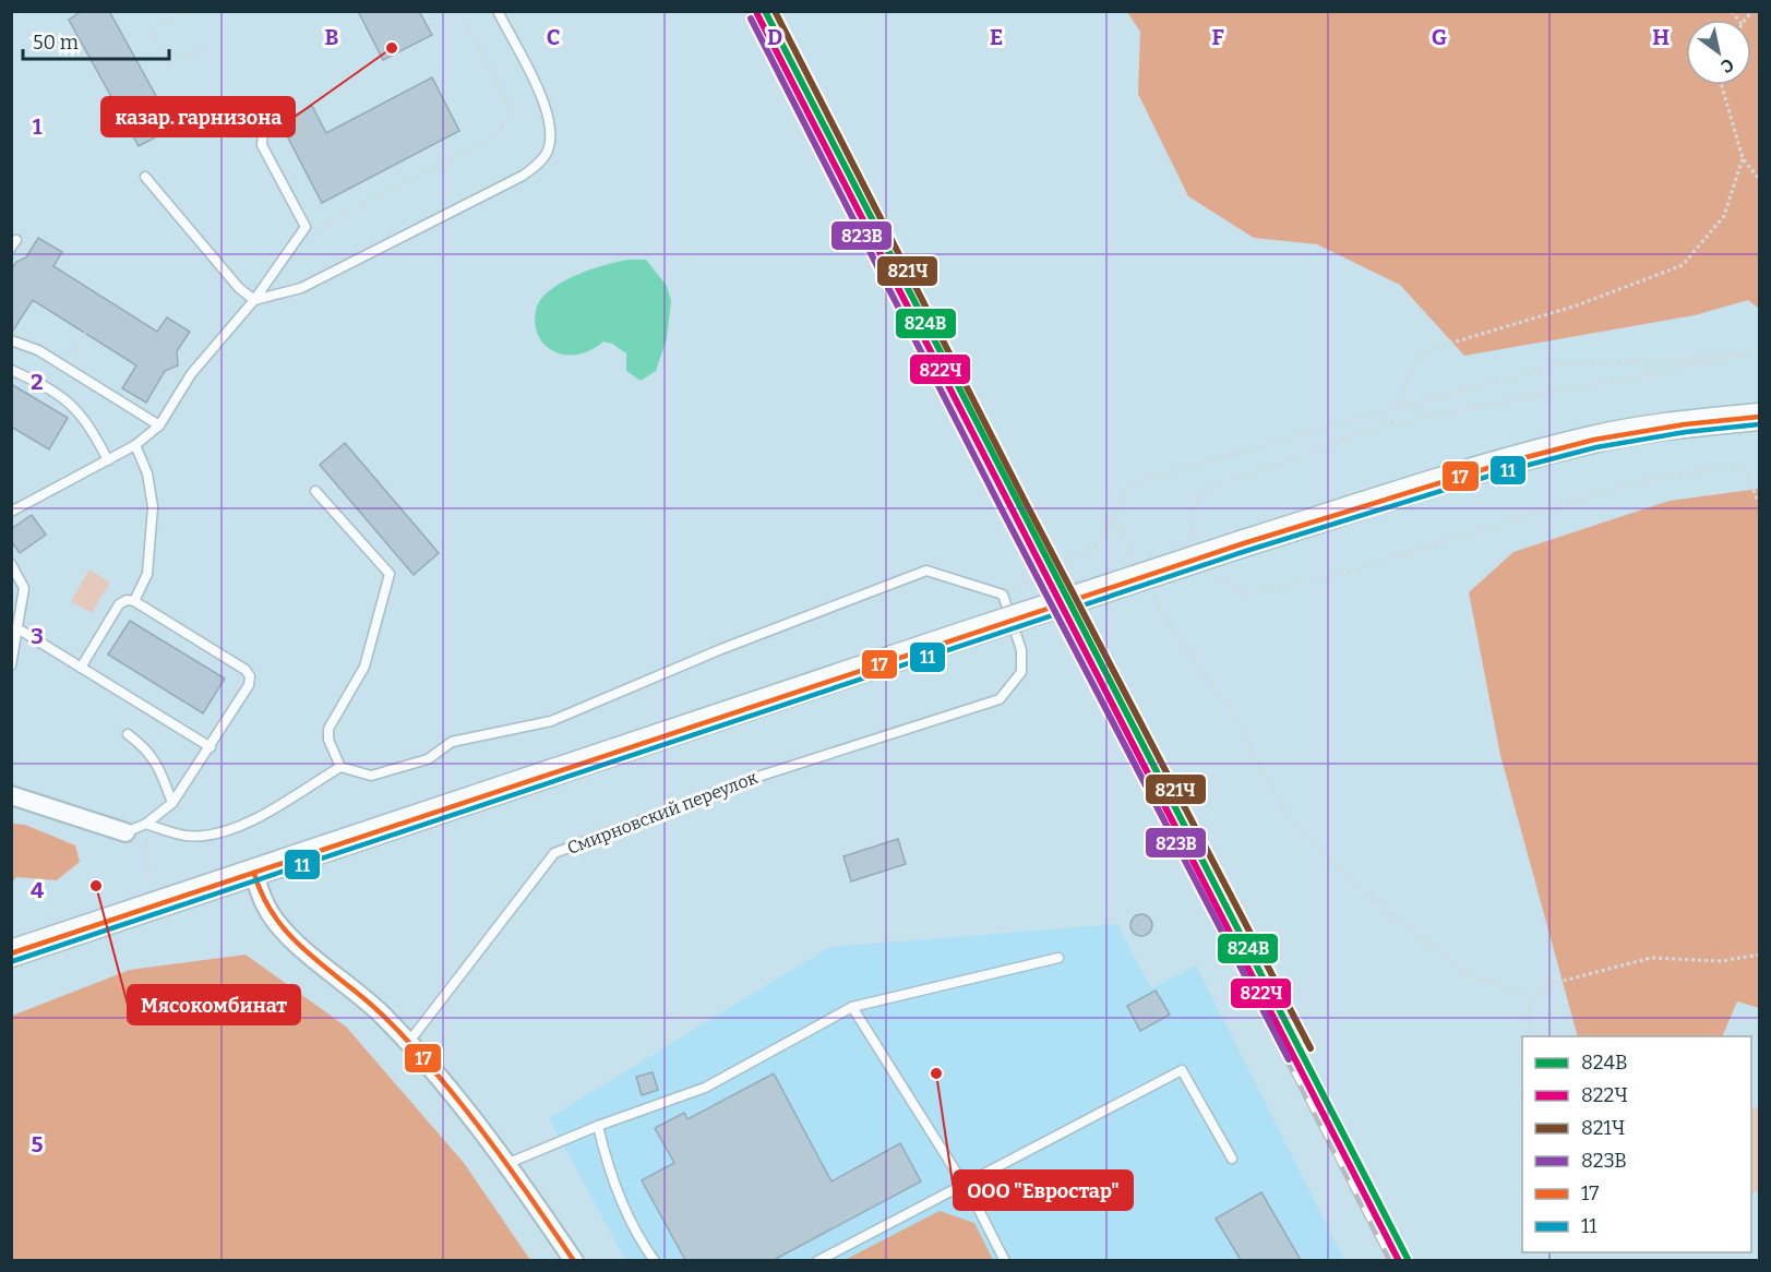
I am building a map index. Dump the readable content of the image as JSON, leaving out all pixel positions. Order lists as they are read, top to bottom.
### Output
{
  "streets": {
    "lane": ["Смирновский переулок"]
  },
  "places": ["казар. гарнизона", "Мясокомбинат", "ООО \"Евростар\""],
  "lines": [
    "transit line 824В",
    "transit line 821Ч",
    "transit line 822Ч",
    "transit line 823В",
    "transit line 17",
    "transit line 11"
  ],
  "legend": [
    "824В",
    "822Ч",
    "821Ч",
    "823В",
    "17",
    "11"
  ],
  "scale_bar": "50 m",
  "north": "bottom right",
  "grid": {
    "columns": [
      "B",
      "C",
      "D",
      "E",
      "F",
      "G",
      "H"
    ],
    "rows": [
      "1",
      "2",
      "3",
      "4",
      "5"
    ]
  }
}
